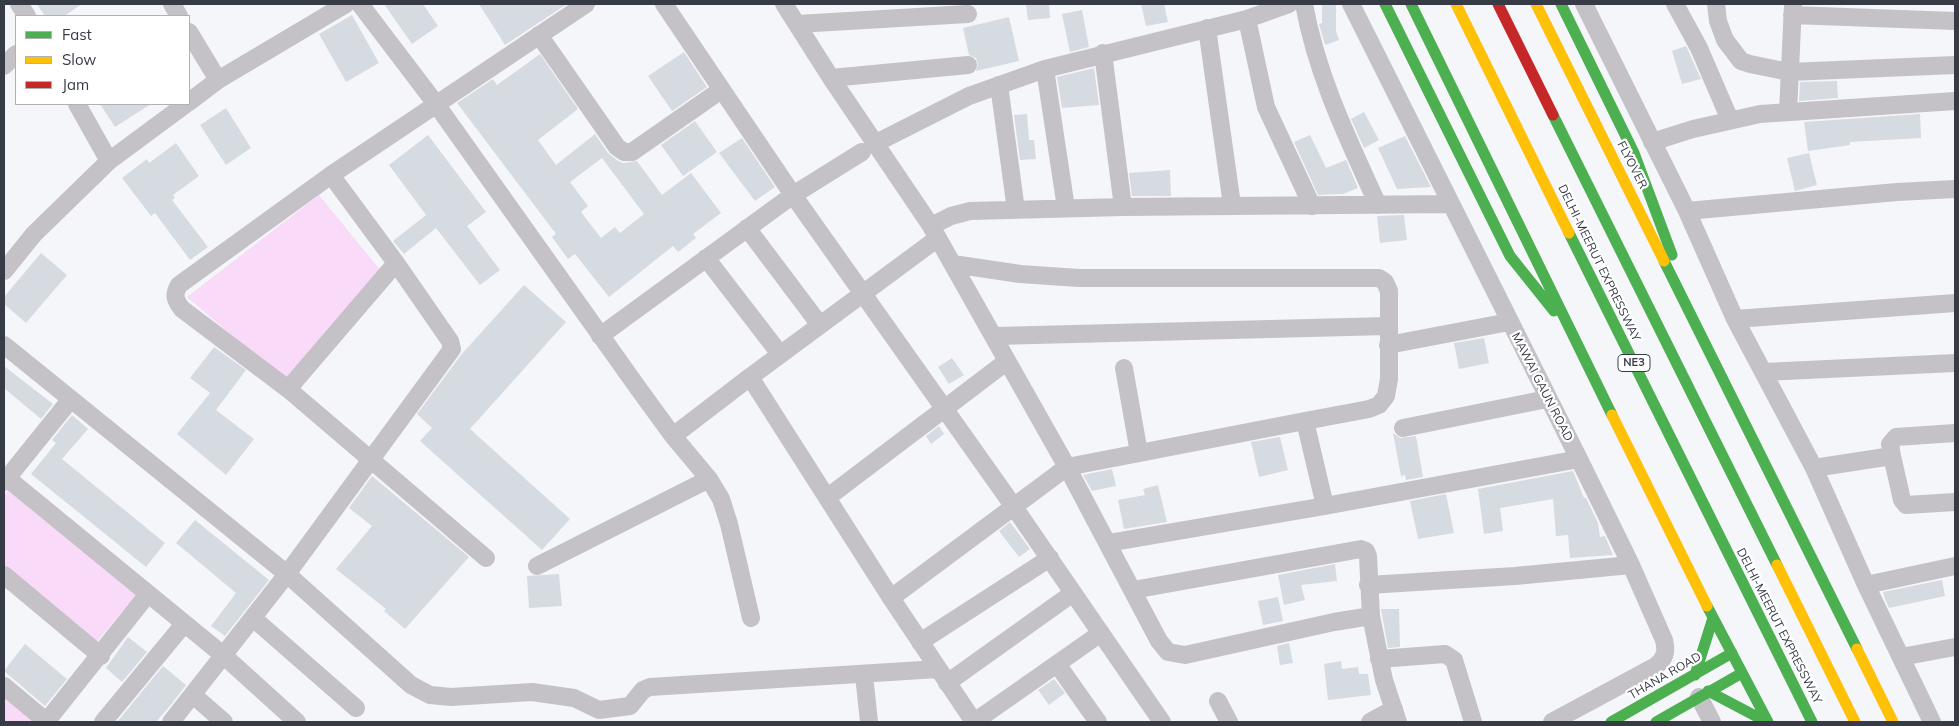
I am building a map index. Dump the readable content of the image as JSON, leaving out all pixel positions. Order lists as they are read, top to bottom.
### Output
{
  "streets": {
    "main road": [
      "FLYOVER",
      "DELHI-MEERUT EXPRESSWAY",
      "NE3",
      "THANA ROAD"
    ],
    "street": ["MAWAI GAUN ROAD"]
  },
  "legend": ["Fast", "Slow", "Jam"]
}
